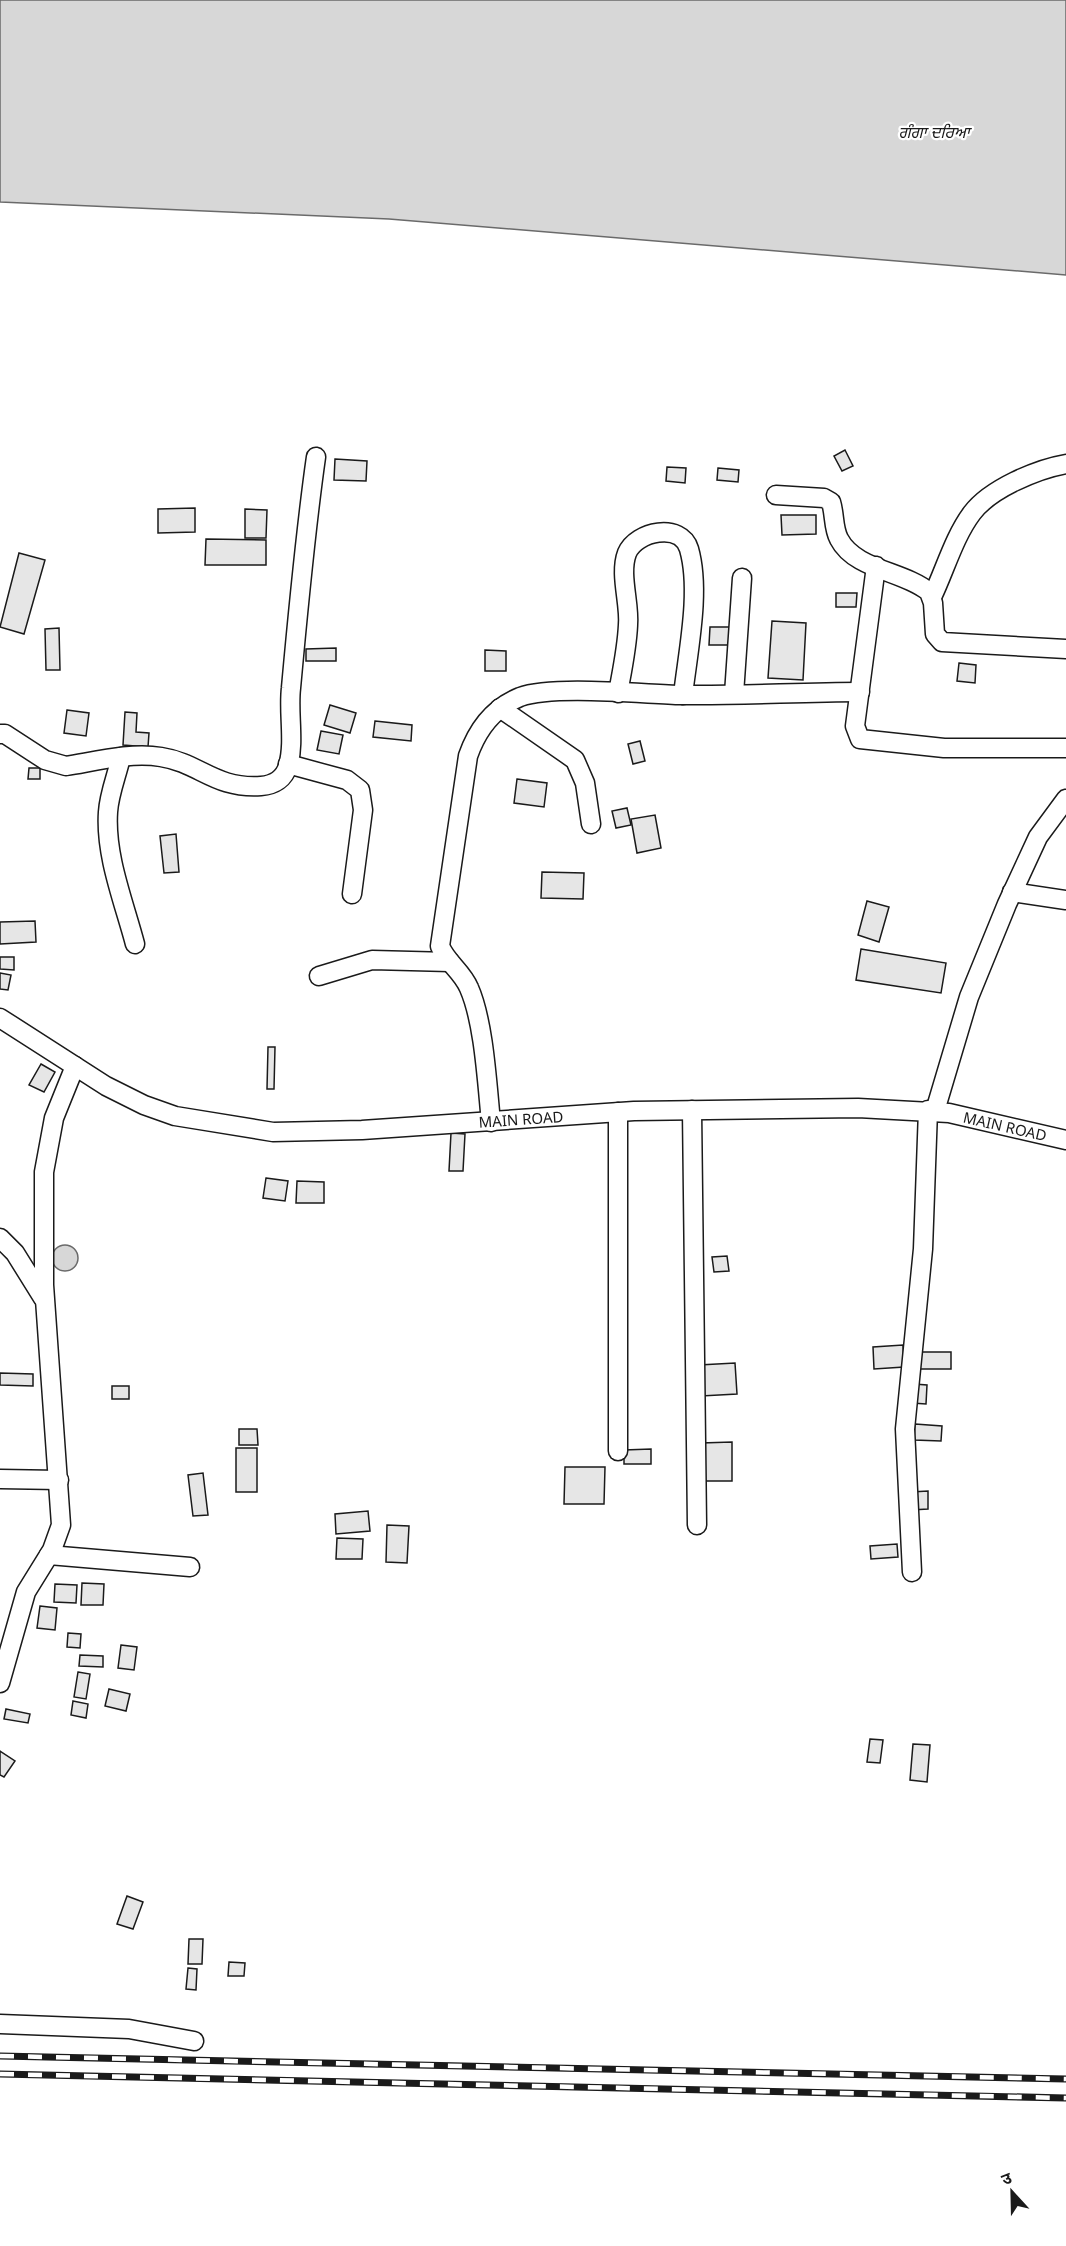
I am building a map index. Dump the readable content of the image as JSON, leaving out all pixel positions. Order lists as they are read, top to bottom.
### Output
{
  "streets": {
    "street": ["MAIN ROAD"]
  },
  "water": ["ਗੰਗਾ ਦਰਿਆ"],
  "north": "top"
}
